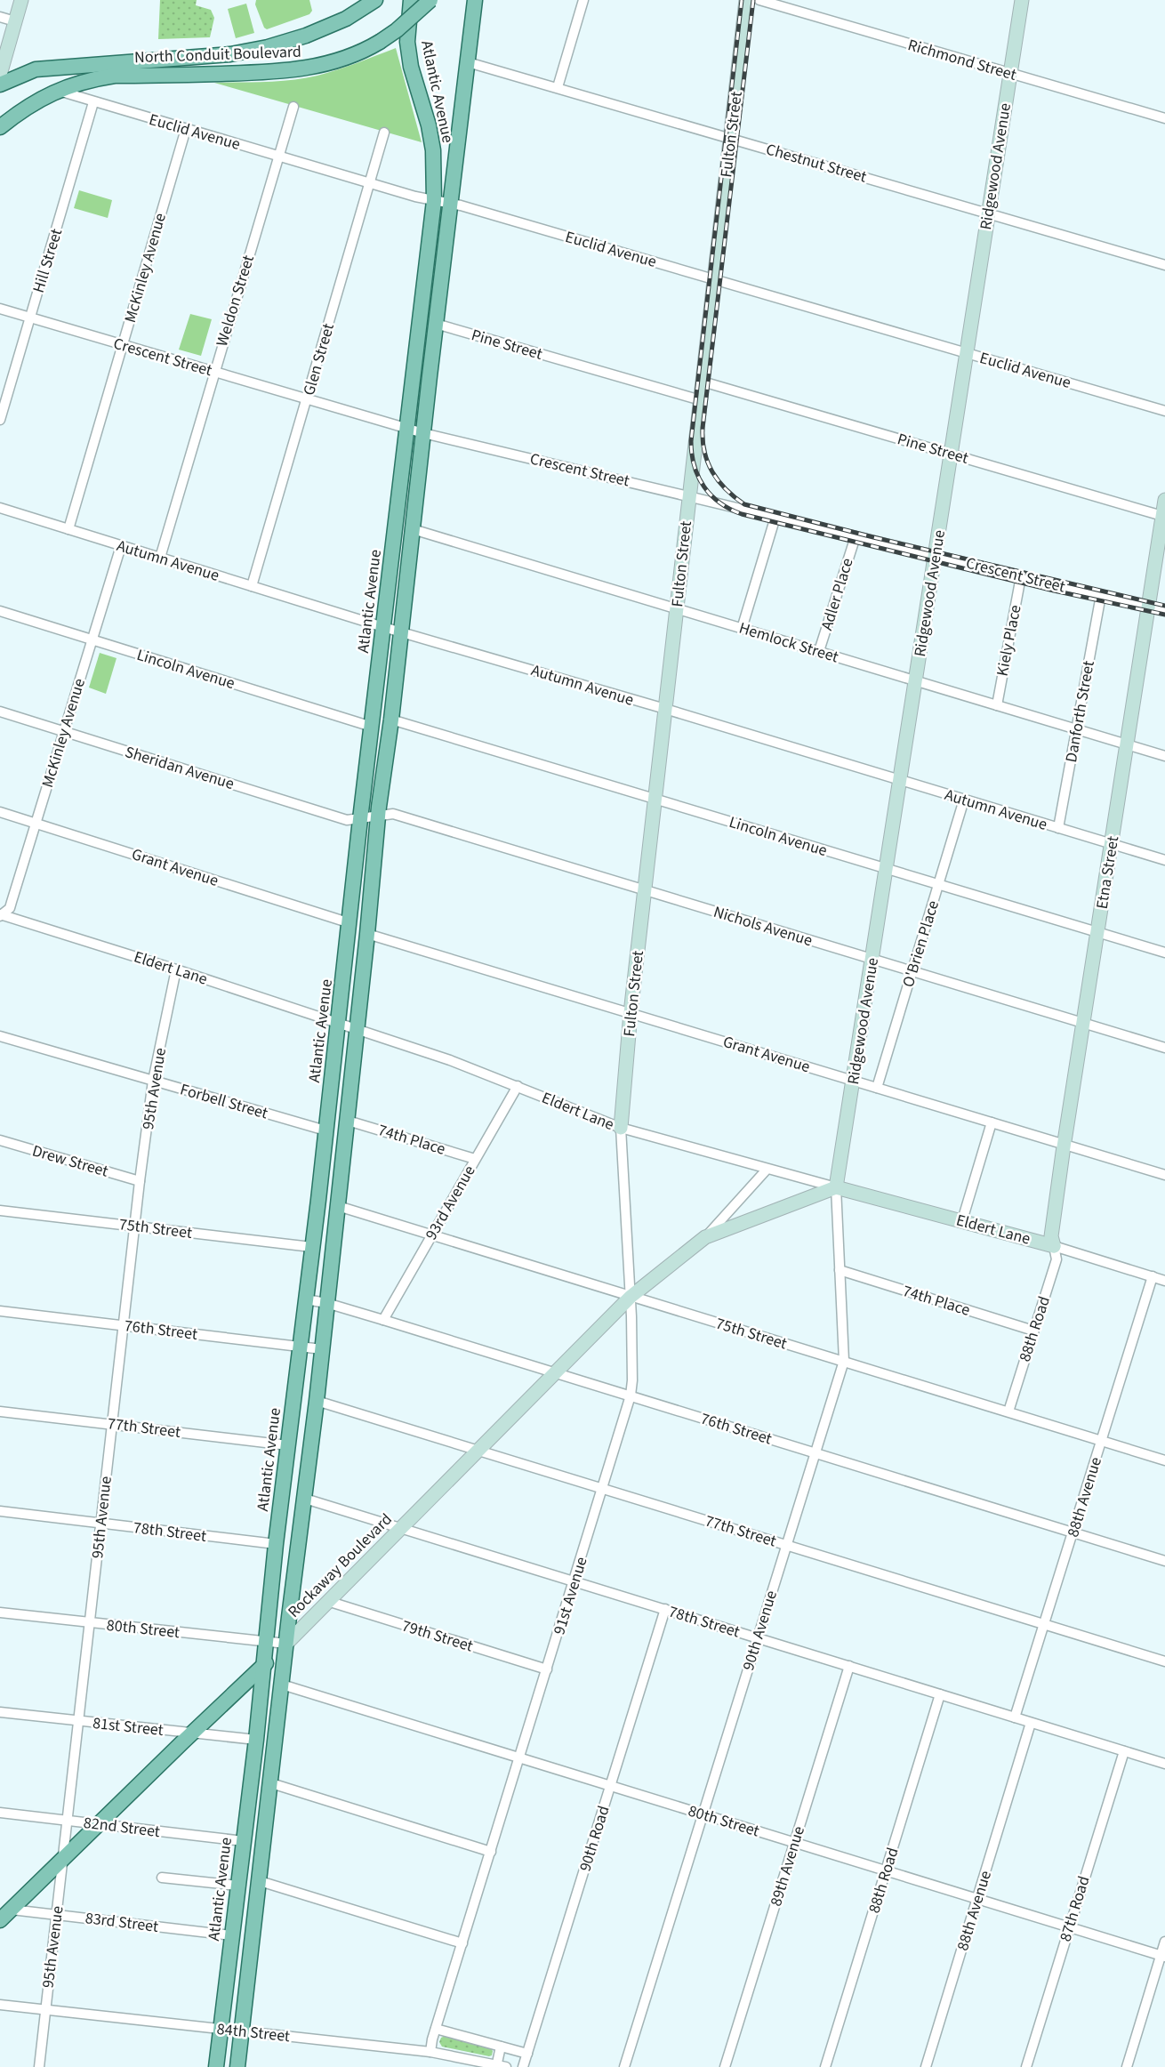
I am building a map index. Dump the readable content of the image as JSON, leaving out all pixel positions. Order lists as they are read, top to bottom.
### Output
{
  "streets": {
    "main road": [
      "North Conduit Boulevard",
      "Atlantic Avenue",
      "Fulton Street",
      "Ridgewood Avenue",
      "Etna Street",
      "Eldert Lane",
      "Rockaway Boulevard"
    ],
    "street": [
      "Richmond Street",
      "Euclid Avenue",
      "Chestnut Street",
      "Hill Street",
      "McKinley Avenue",
      "Weldon Street",
      "Pine Street",
      "Crescent Street",
      "Glen Street",
      "Autumn Avenue",
      "Adler Place",
      "Kiely Place",
      "Hemlock Street",
      "Lincoln Avenue",
      "Danforth Street",
      "Sheridan Avenue",
      "Grant Avenue",
      "Nichols Avenue",
      "O'Brien Place",
      "95th Avenue",
      "Forbell Street",
      "74th Place",
      "Drew Street",
      "93rd Avenue",
      "75th Street",
      "88th Road",
      "76th Street",
      "77th Street",
      "88th Avenue",
      "78th Street",
      "91st Avenue",
      "80th Street",
      "90th Avenue",
      "79th Street",
      "81st Street",
      "82nd Street",
      "90th Road",
      "89th Avenue",
      "87th Road",
      "83rd Street",
      "84th Street"
    ]
  },
  "crossings": [
    ["North Conduit Boulevard", "Euclid Avenue"],
    ["Richmond Street", "Ridgewood Avenue"],
    ["Atlantic Avenue", "Euclid Avenue"],
    ["Atlantic Avenue", "Chestnut Street"],
    ["Atlantic Avenue", "Pine Street"],
    ["Atlantic Avenue", "Crescent Street"],
    ["Atlantic Avenue", "Autumn Avenue"],
    ["Atlantic Avenue", "Hemlock Street"],
    ["Atlantic Avenue", "Lincoln Avenue"],
    ["Atlantic Avenue", "Sheridan Avenue"],
    ["Atlantic Avenue", "Grant Avenue"],
    ["Atlantic Avenue", "Nichols Avenue"],
    ["Atlantic Avenue", "Eldert Lane"],
    ["Atlantic Avenue", "Forbell Street"],
    ["Atlantic Avenue", "74th Place"],
    ["Atlantic Avenue", "75th Street"],
    ["Atlantic Avenue", "76th Street"],
    ["Atlantic Avenue", "77th Street"],
    ["Atlantic Avenue", "78th Street"],
    ["Atlantic Avenue", "Rockaway Boulevard"],
    ["Atlantic Avenue", "80th Street"],
    ["Atlantic Avenue", "81st Street"],
    ["Atlantic Avenue", "82nd Street"],
    ["Atlantic Avenue", "83rd Street"],
    ["Atlantic Avenue", "84th Street"],
    ["Euclid Avenue", "Fulton Street"],
    ["Euclid Avenue", "Ridgewood Avenue"],
    ["Euclid Avenue", "Hill Street"],
    ["Euclid Avenue", "McKinley Avenue"],
    ["Euclid Avenue", "Weldon Street"],
    ["Euclid Avenue", "Glen Street"],
    ["Fulton Street", "Chestnut Street"],
    ["Fulton Street", "Pine Street"],
    ["Fulton Street", "Crescent Street"],
    ["Fulton Street", "Autumn Avenue"],
    ["Fulton Street", "Hemlock Street"],
    ["Fulton Street", "Lincoln Avenue"],
    ["Fulton Street", "Grant Avenue"],
    ["Fulton Street", "Nichols Avenue"],
    ["Fulton Street", "Eldert Lane"],
    ["Fulton Street", "91st Avenue"],
    ["Chestnut Street", "Ridgewood Avenue"],
    ["Ridgewood Avenue", "Pine Street"],
    ["Ridgewood Avenue", "Crescent Street"],
    ["Ridgewood Avenue", "Autumn Avenue"],
    ["Ridgewood Avenue", "Hemlock Street"],
    ["Ridgewood Avenue", "Lincoln Avenue"],
    ["Ridgewood Avenue", "Grant Avenue"],
    ["Ridgewood Avenue", "Nichols Avenue"],
    ["Ridgewood Avenue", "Eldert Lane"],
    ["Ridgewood Avenue", "Rockaway Boulevard"],
    ["Ridgewood Avenue", "90th Avenue"],
    ["Hill Street", "Crescent Street"],
    ["McKinley Avenue", "Crescent Street"],
    ["McKinley Avenue", "Autumn Avenue"],
    ["McKinley Avenue", "Lincoln Avenue"],
    ["McKinley Avenue", "Sheridan Avenue"],
    ["McKinley Avenue", "Grant Avenue"],
    ["McKinley Avenue", "Eldert Lane"],
    ["Weldon Street", "Crescent Street"],
    ["Weldon Street", "Autumn Avenue"],
    ["Pine Street", "Etna Street"],
    ["Crescent Street", "Glen Street"],
    ["Crescent Street", "Adler Place"],
    ["Crescent Street", "Kiely Place"],
    ["Crescent Street", "Danforth Street"],
    ["Crescent Street", "Etna Street"],
    ["Glen Street", "Autumn Avenue"],
    ["Autumn Avenue", "Danforth Street"],
    ["Autumn Avenue", "Etna Street"],
    ["Autumn Avenue", "O'Brien Place"],
    ["Adler Place", "Hemlock Street"],
    ["Kiely Place", "Hemlock Street"],
    ["Hemlock Street", "Danforth Street"],
    ["Hemlock Street", "Etna Street"],
    ["Lincoln Avenue", "Etna Street"],
    ["Lincoln Avenue", "O'Brien Place"],
    ["Sheridan Avenue", "Nichols Avenue"],
    ["Grant Avenue", "Etna Street"],
    ["Grant Avenue", "O'Brien Place"],
    ["Etna Street", "Nichols Avenue"],
    ["Etna Street", "Eldert Lane"],
    ["Etna Street", "88th Road"],
    ["Nichols Avenue", "O'Brien Place"],
    ["Eldert Lane", "95th Avenue"],
    ["Eldert Lane", "93rd Avenue"],
    ["Eldert Lane", "88th Road"],
    ["Eldert Lane", "88th Avenue"],
    ["Eldert Lane", "Rockaway Boulevard"],
    ["Eldert Lane", "91st Avenue"],
    ["Eldert Lane", "90th Avenue"],
    ["95th Avenue", "Forbell Street"],
    ["95th Avenue", "Drew Street"],
    ["95th Avenue", "75th Street"],
    ["95th Avenue", "76th Street"],
    ["95th Avenue", "77th Street"],
    ["95th Avenue", "78th Street"],
    ["95th Avenue", "Rockaway Boulevard"],
    ["95th Avenue", "80th Street"],
    ["95th Avenue", "81st Street"],
    ["95th Avenue", "82nd Street"],
    ["95th Avenue", "83rd Street"],
    ["95th Avenue", "84th Street"],
    ["74th Place", "93rd Avenue"],
    ["74th Place", "88th Road"],
    ["74th Place", "90th Avenue"],
    ["93rd Avenue", "75th Street"],
    ["93rd Avenue", "76th Street"],
    ["75th Street", "88th Road"],
    ["75th Street", "88th Avenue"],
    ["75th Street", "Rockaway Boulevard"],
    ["75th Street", "91st Avenue"],
    ["75th Street", "90th Avenue"],
    ["88th Road", "78th Street"],
    ["88th Road", "80th Street"],
    ["76th Street", "88th Avenue"],
    ["76th Street", "Rockaway Boulevard"],
    ["76th Street", "91st Avenue"],
    ["76th Street", "90th Avenue"],
    ["77th Street", "88th Avenue"],
    ["77th Street", "Rockaway Boulevard"],
    ["77th Street", "91st Avenue"],
    ["77th Street", "90th Avenue"],
    ["88th Avenue", "78th Street"],
    ["88th Avenue", "80th Street"],
    ["78th Street", "Rockaway Boulevard"],
    ["78th Street", "91st Avenue"],
    ["78th Street", "90th Avenue"],
    ["78th Street", "90th Road"],
    ["78th Street", "89th Avenue"],
    ["78th Street", "87th Road"],
    ["Rockaway Boulevard", "91st Avenue"],
    ["Rockaway Boulevard", "80th Street"],
    ["Rockaway Boulevard", "90th Avenue"],
    ["Rockaway Boulevard", "79th Street"],
    ["Rockaway Boulevard", "81st Street"],
    ["Rockaway Boulevard", "82nd Street"],
    ["Rockaway Boulevard", "83rd Street"],
    ["91st Avenue", "80th Street"],
    ["91st Avenue", "79th Street"],
    ["91st Avenue", "84th Street"],
    ["80th Street", "90th Avenue"],
    ["80th Street", "90th Road"],
    ["80th Street", "89th Avenue"],
    ["80th Street", "87th Road"]
  ]
}
